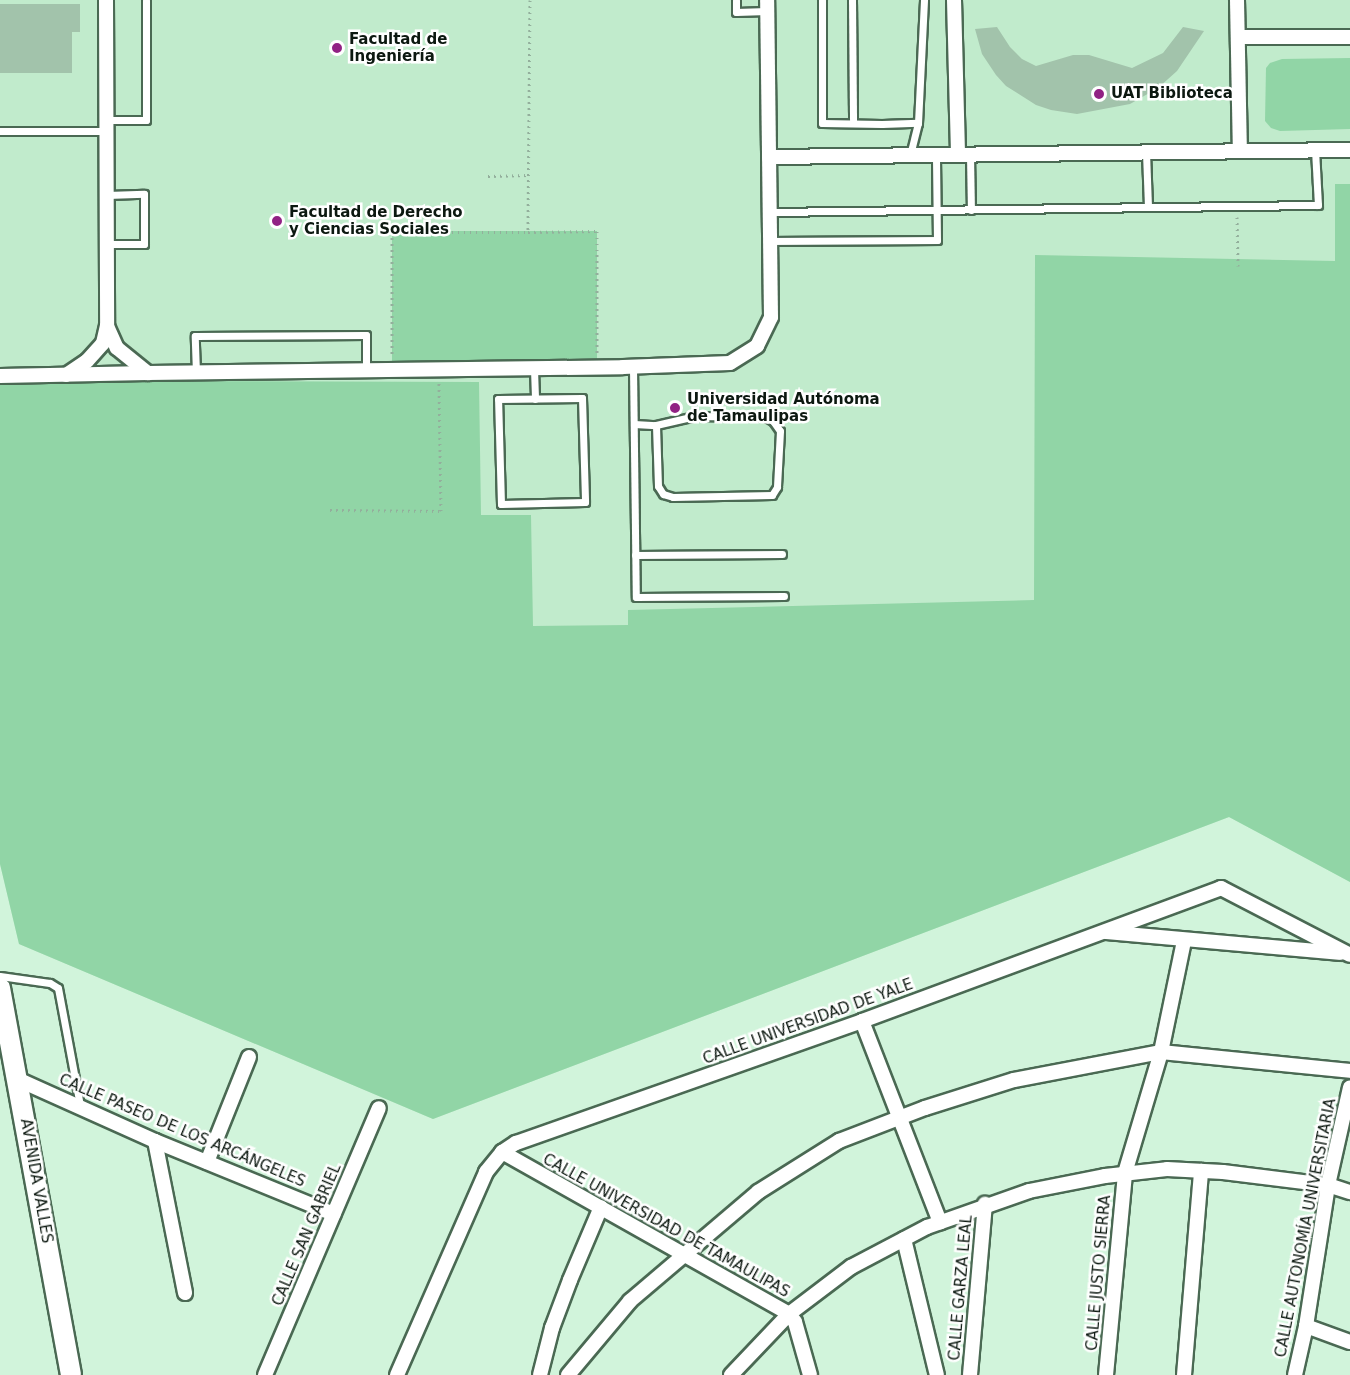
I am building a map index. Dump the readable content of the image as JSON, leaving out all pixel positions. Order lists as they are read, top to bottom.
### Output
{
  "streets": {
    "main road": ["AVENIDA VALLES"],
    "street": [
      "CALLE UNIVERSIDAD DE YALE",
      "CALLE PASEO DE LOS ARCÁNGELES",
      "CALLE UNIVERSIDAD DE TAMAULIPAS",
      "CALLE AUTONOMÍA UNIVERSITARIA",
      "CALLE SAN GABRIEL",
      "CALLE JUSTO SIERRA",
      "CALLE GARZA LEAL"
    ]
  },
  "crossings": [
    ["CALLE UNIVERSIDAD DE YALE", "CALLE UNIVERSIDAD DE TAMAULIPAS"],
    ["CALLE PASEO DE LOS ARCÁNGELES", "AVENIDA VALLES"],
    ["CALLE PASEO DE LOS ARCÁNGELES", "CALLE SAN GABRIEL"]
  ],
  "places": [
    "Facultad de Ingeniería",
    "UAT Biblioteca",
    "Facultad de Derecho y Ciencias Sociales",
    "Universidad Autónoma de Tamaulipas"
  ]
}
